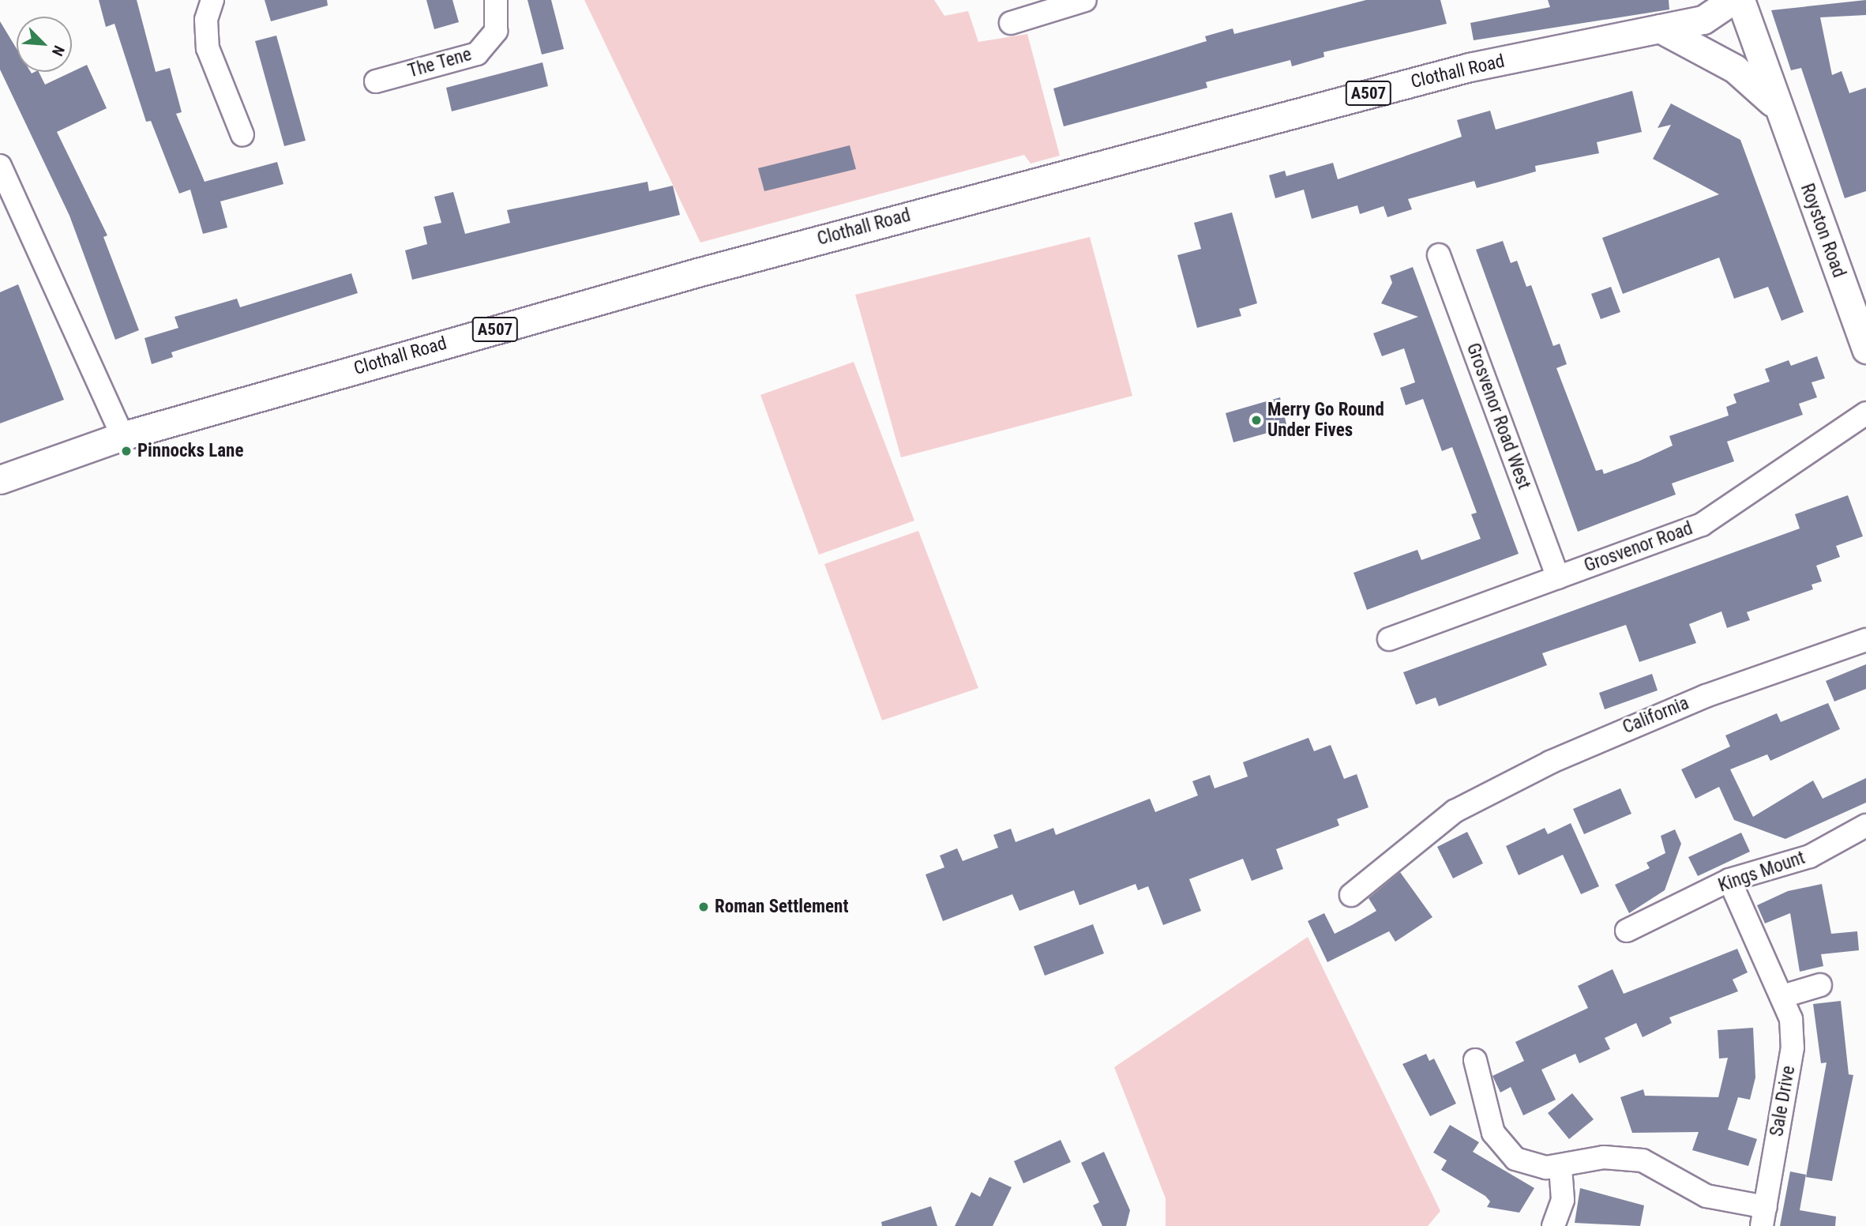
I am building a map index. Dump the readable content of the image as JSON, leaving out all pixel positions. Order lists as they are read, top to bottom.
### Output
{
  "streets": {
    "main road": ["Clothall Road", "A507", "Royston Road"],
    "street": [
      "The Tene",
      "Grosvenor Road West",
      "Grosvenor Road",
      "California",
      "Kings Mount",
      "Sale Drive"
    ]
  },
  "crossings": [
    ["Clothall Road", "Royston Road"],
    ["Grosvenor Road West", "Grosvenor Road"],
    ["Kings Mount", "Sale Drive"]
  ],
  "places": ["Merry Go Round Under Fives", "Pinnocks Lane", "Roman Settlement"],
  "north": "bottom right"
}
